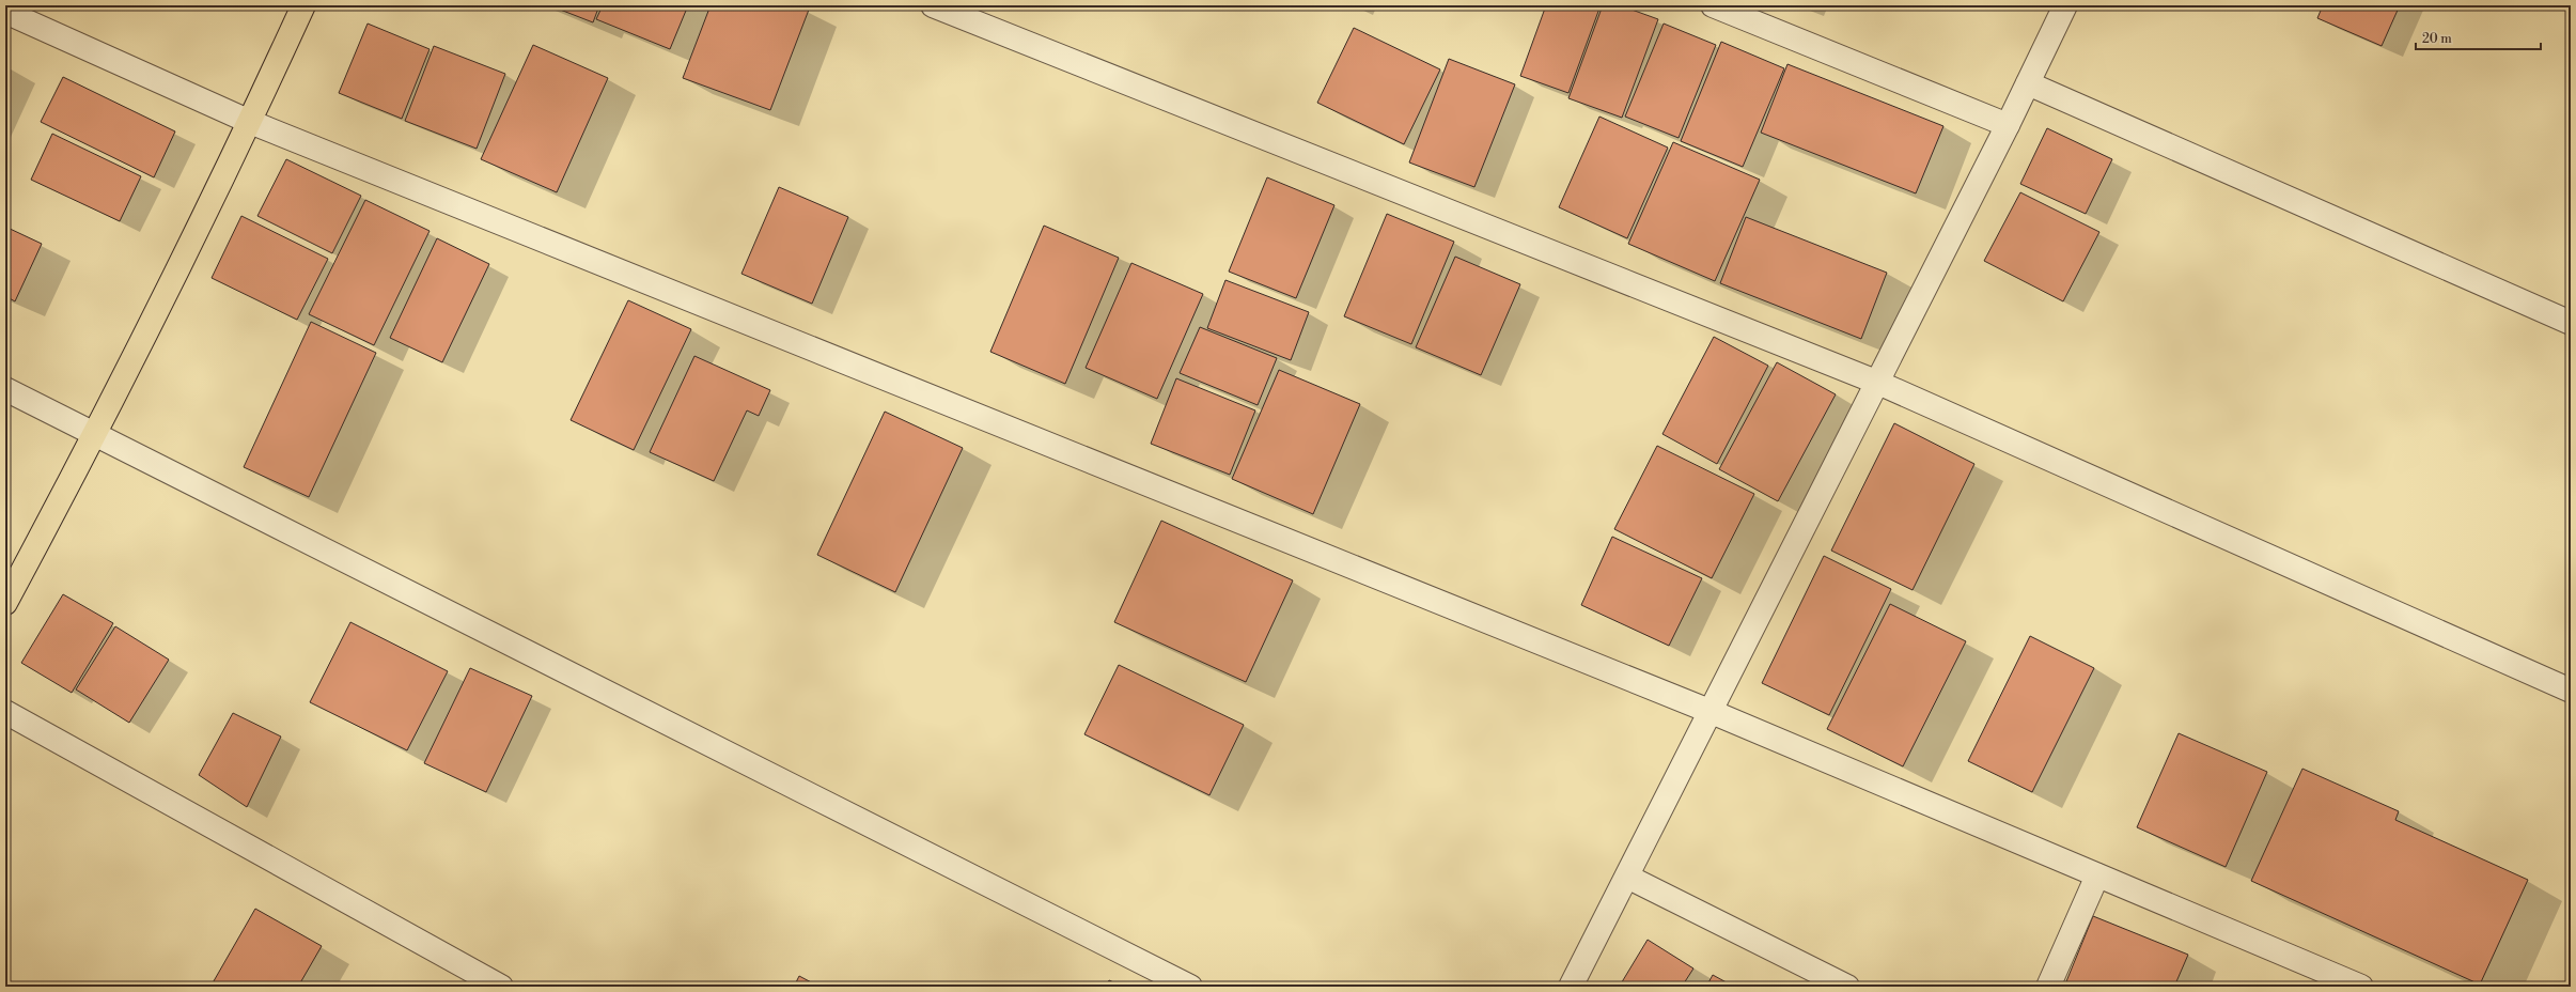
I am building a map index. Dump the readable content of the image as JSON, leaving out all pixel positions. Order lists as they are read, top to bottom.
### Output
{
  "scale_bar": "20 m"
}
